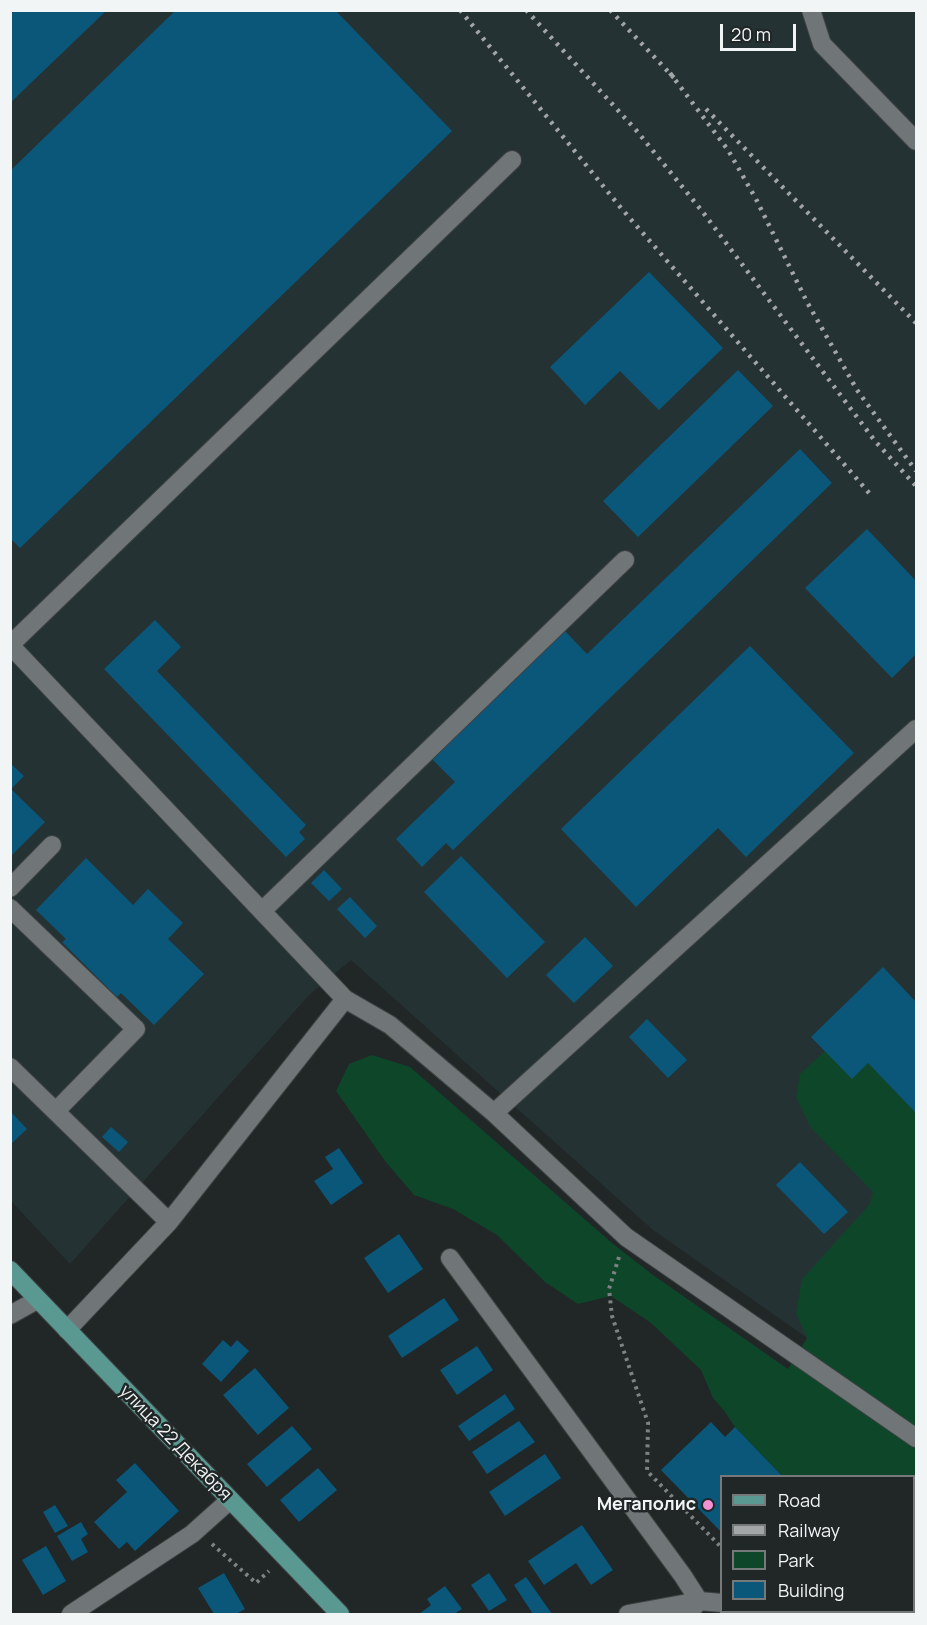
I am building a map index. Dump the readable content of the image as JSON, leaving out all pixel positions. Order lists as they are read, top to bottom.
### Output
{
  "streets": {
    "main road": ["улица 22 Декабря"]
  },
  "places": ["Мегаполис"],
  "legend": [
    "Road",
    "Railway",
    "Park",
    "Building"
  ],
  "scale_bar": "20 m"
}
